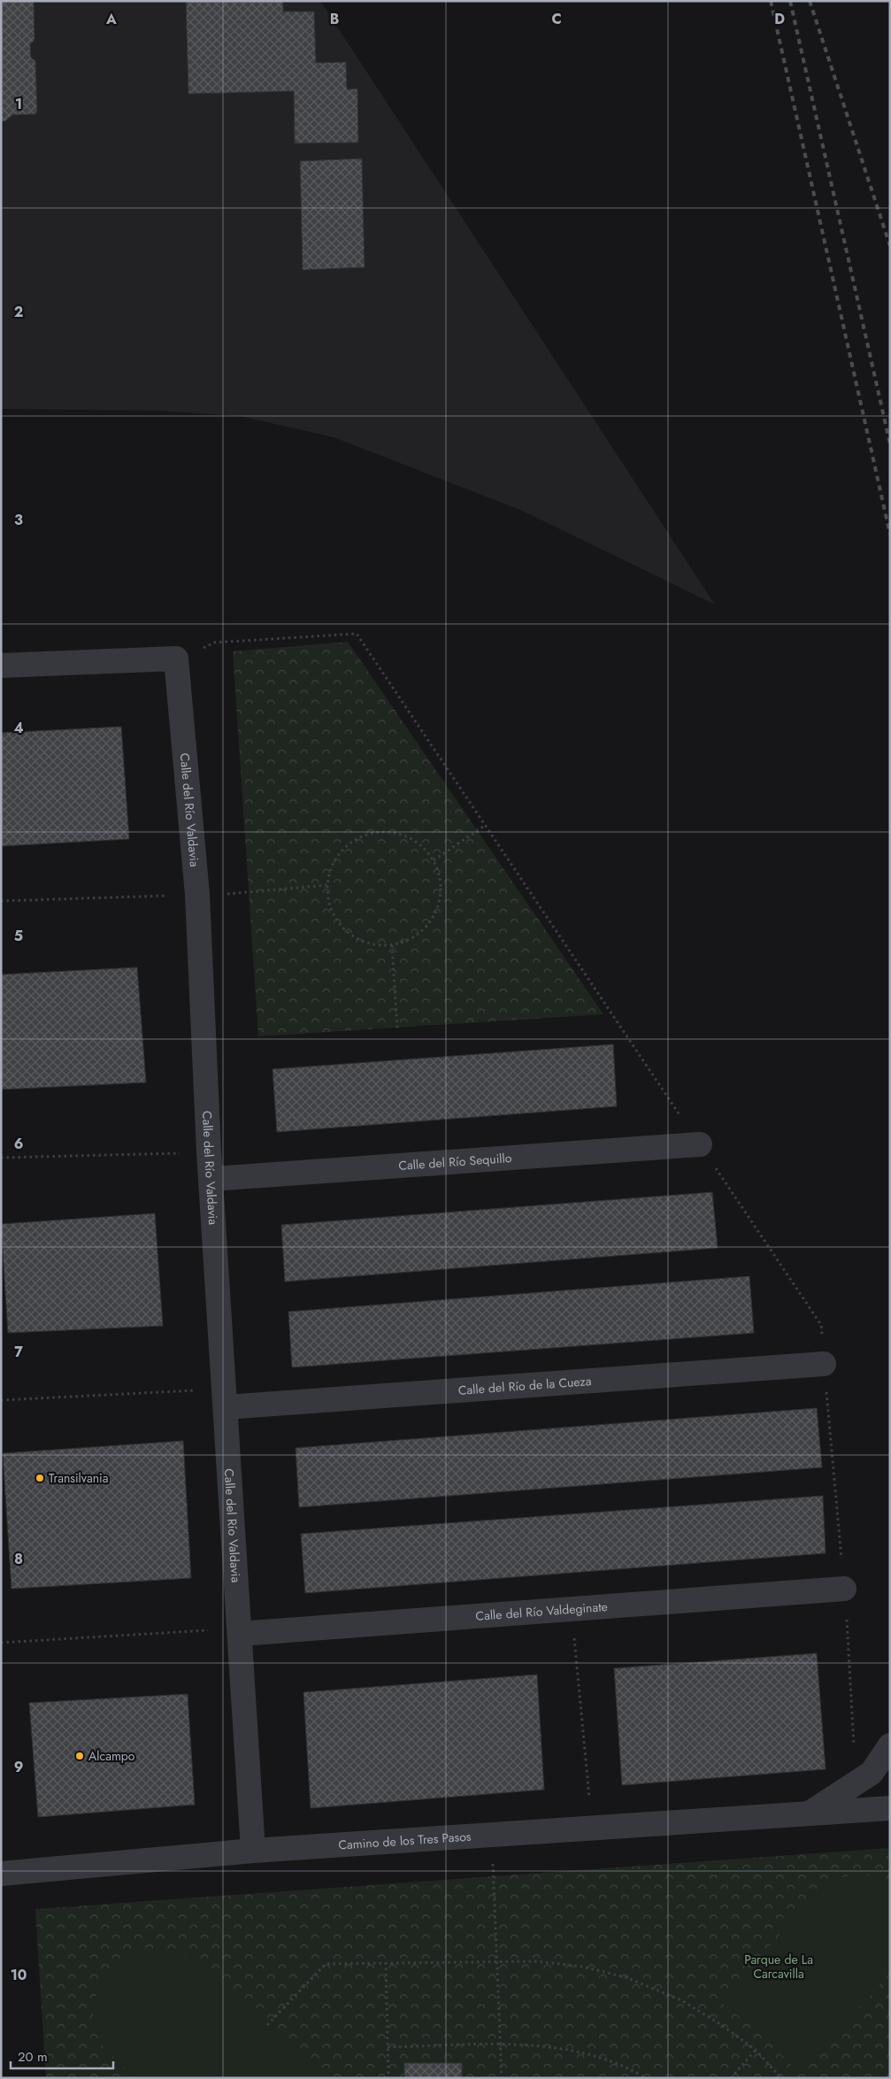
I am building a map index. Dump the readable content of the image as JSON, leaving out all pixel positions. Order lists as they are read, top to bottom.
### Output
{
  "streets": {
    "street": [
      "Calle del Río Valdavia",
      "Calle del Río Sequillo",
      "Calle del Río de la Cueza",
      "Calle del Río Valdeginate",
      "Camino de los Tres Pasos"
    ]
  },
  "crossings": [
    ["Calle del Río Valdavia", "Calle del Río Sequillo"],
    ["Calle del Río Valdavia", "Calle del Río de la Cueza"],
    ["Calle del Río Valdavia", "Calle del Río Valdeginate"],
    ["Calle del Río Valdavia", "Camino de los Tres Pasos"]
  ],
  "parks": ["Parque de La Carcavilla"],
  "places": ["Transilvania", "Alcampo"],
  "scale_bar": "20 m",
  "grid": {
    "columns": [
      "A",
      "B",
      "C",
      "D"
    ],
    "rows": [
      "1",
      "2",
      "3",
      "4",
      "5",
      "6",
      "7",
      "8",
      "9",
      "10"
    ]
  }
}
